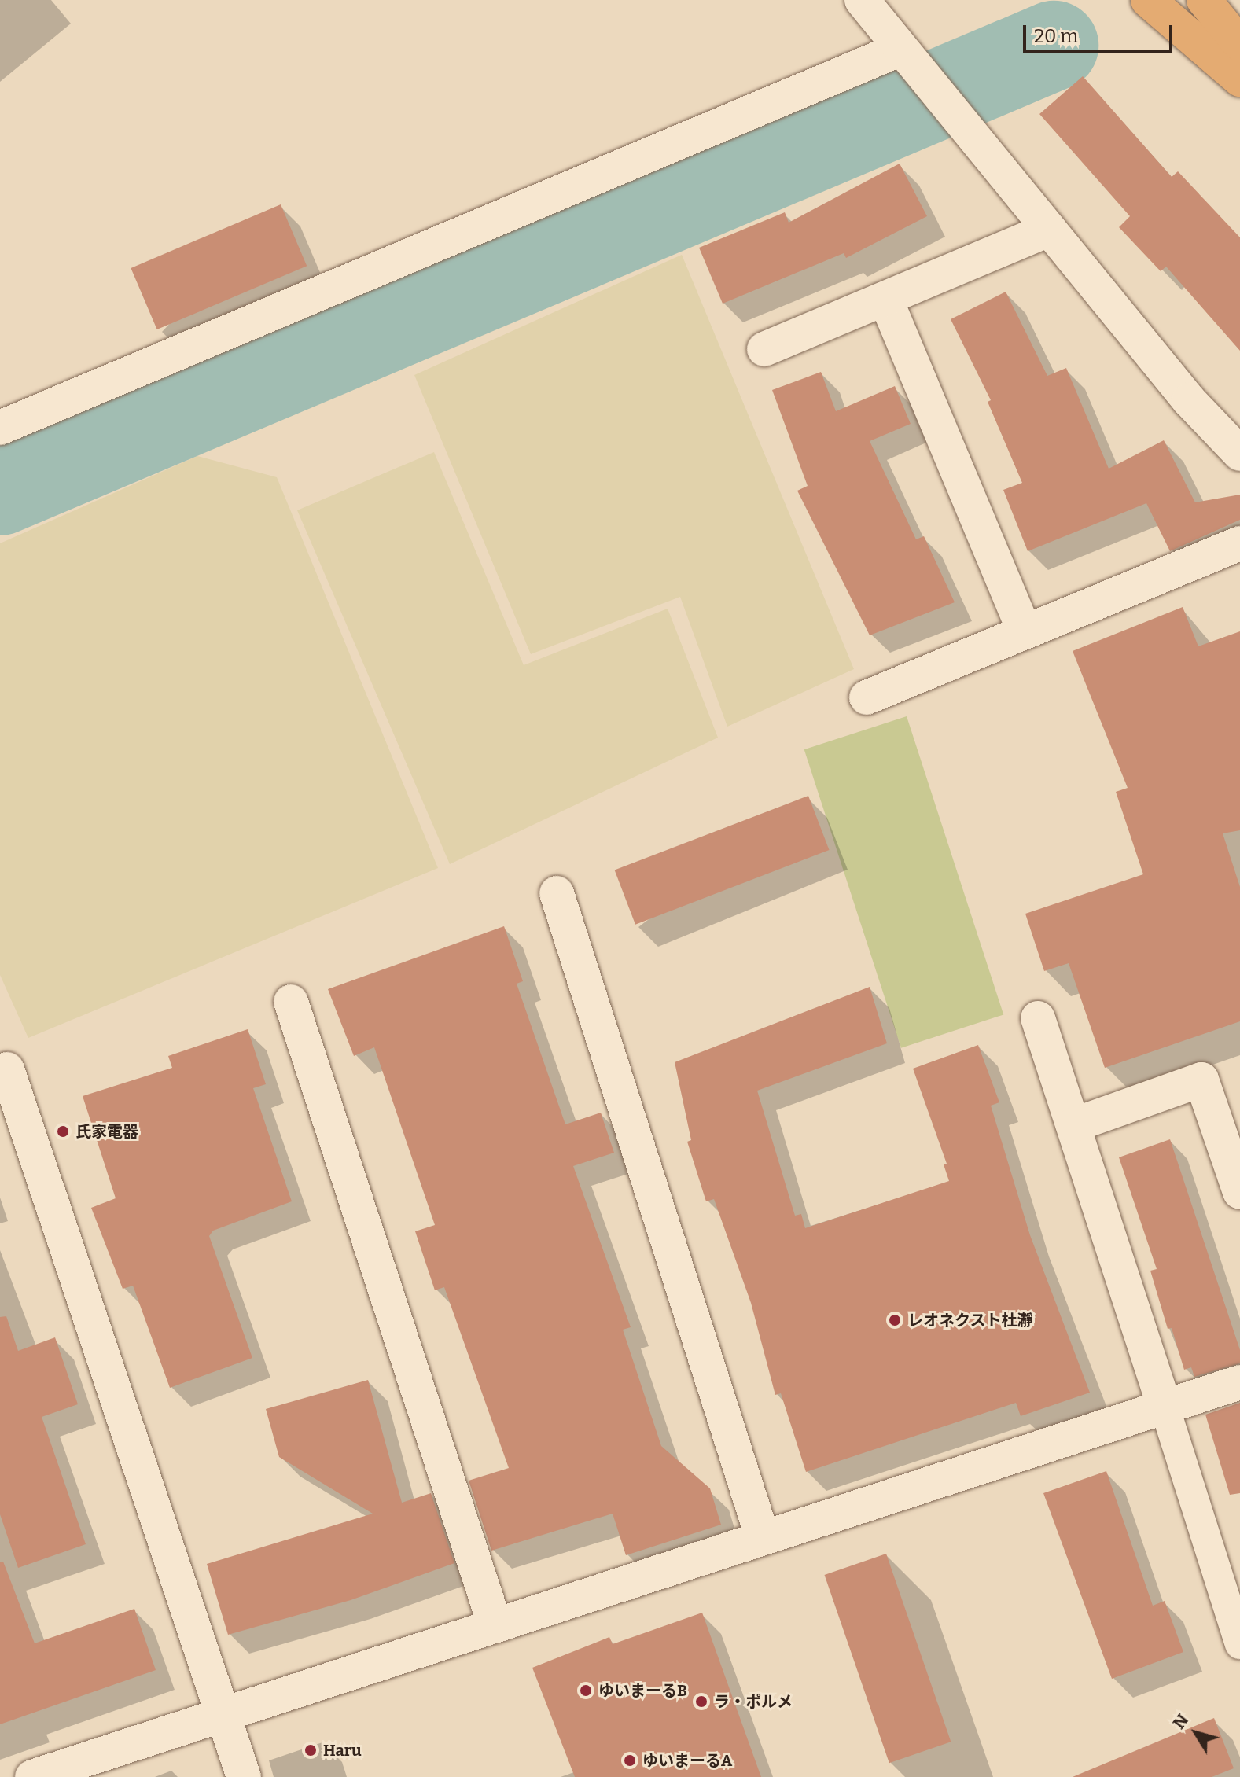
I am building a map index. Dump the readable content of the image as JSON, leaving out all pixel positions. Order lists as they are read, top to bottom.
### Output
{
  "places": [
    "氏家電器",
    "レオネクスト杜瀞",
    "ゆいまーるB",
    "ラ・ポルメ",
    "Haru",
    "ゆいまーるA"
  ],
  "scale_bar": "20 m",
  "north": "top left"
}
